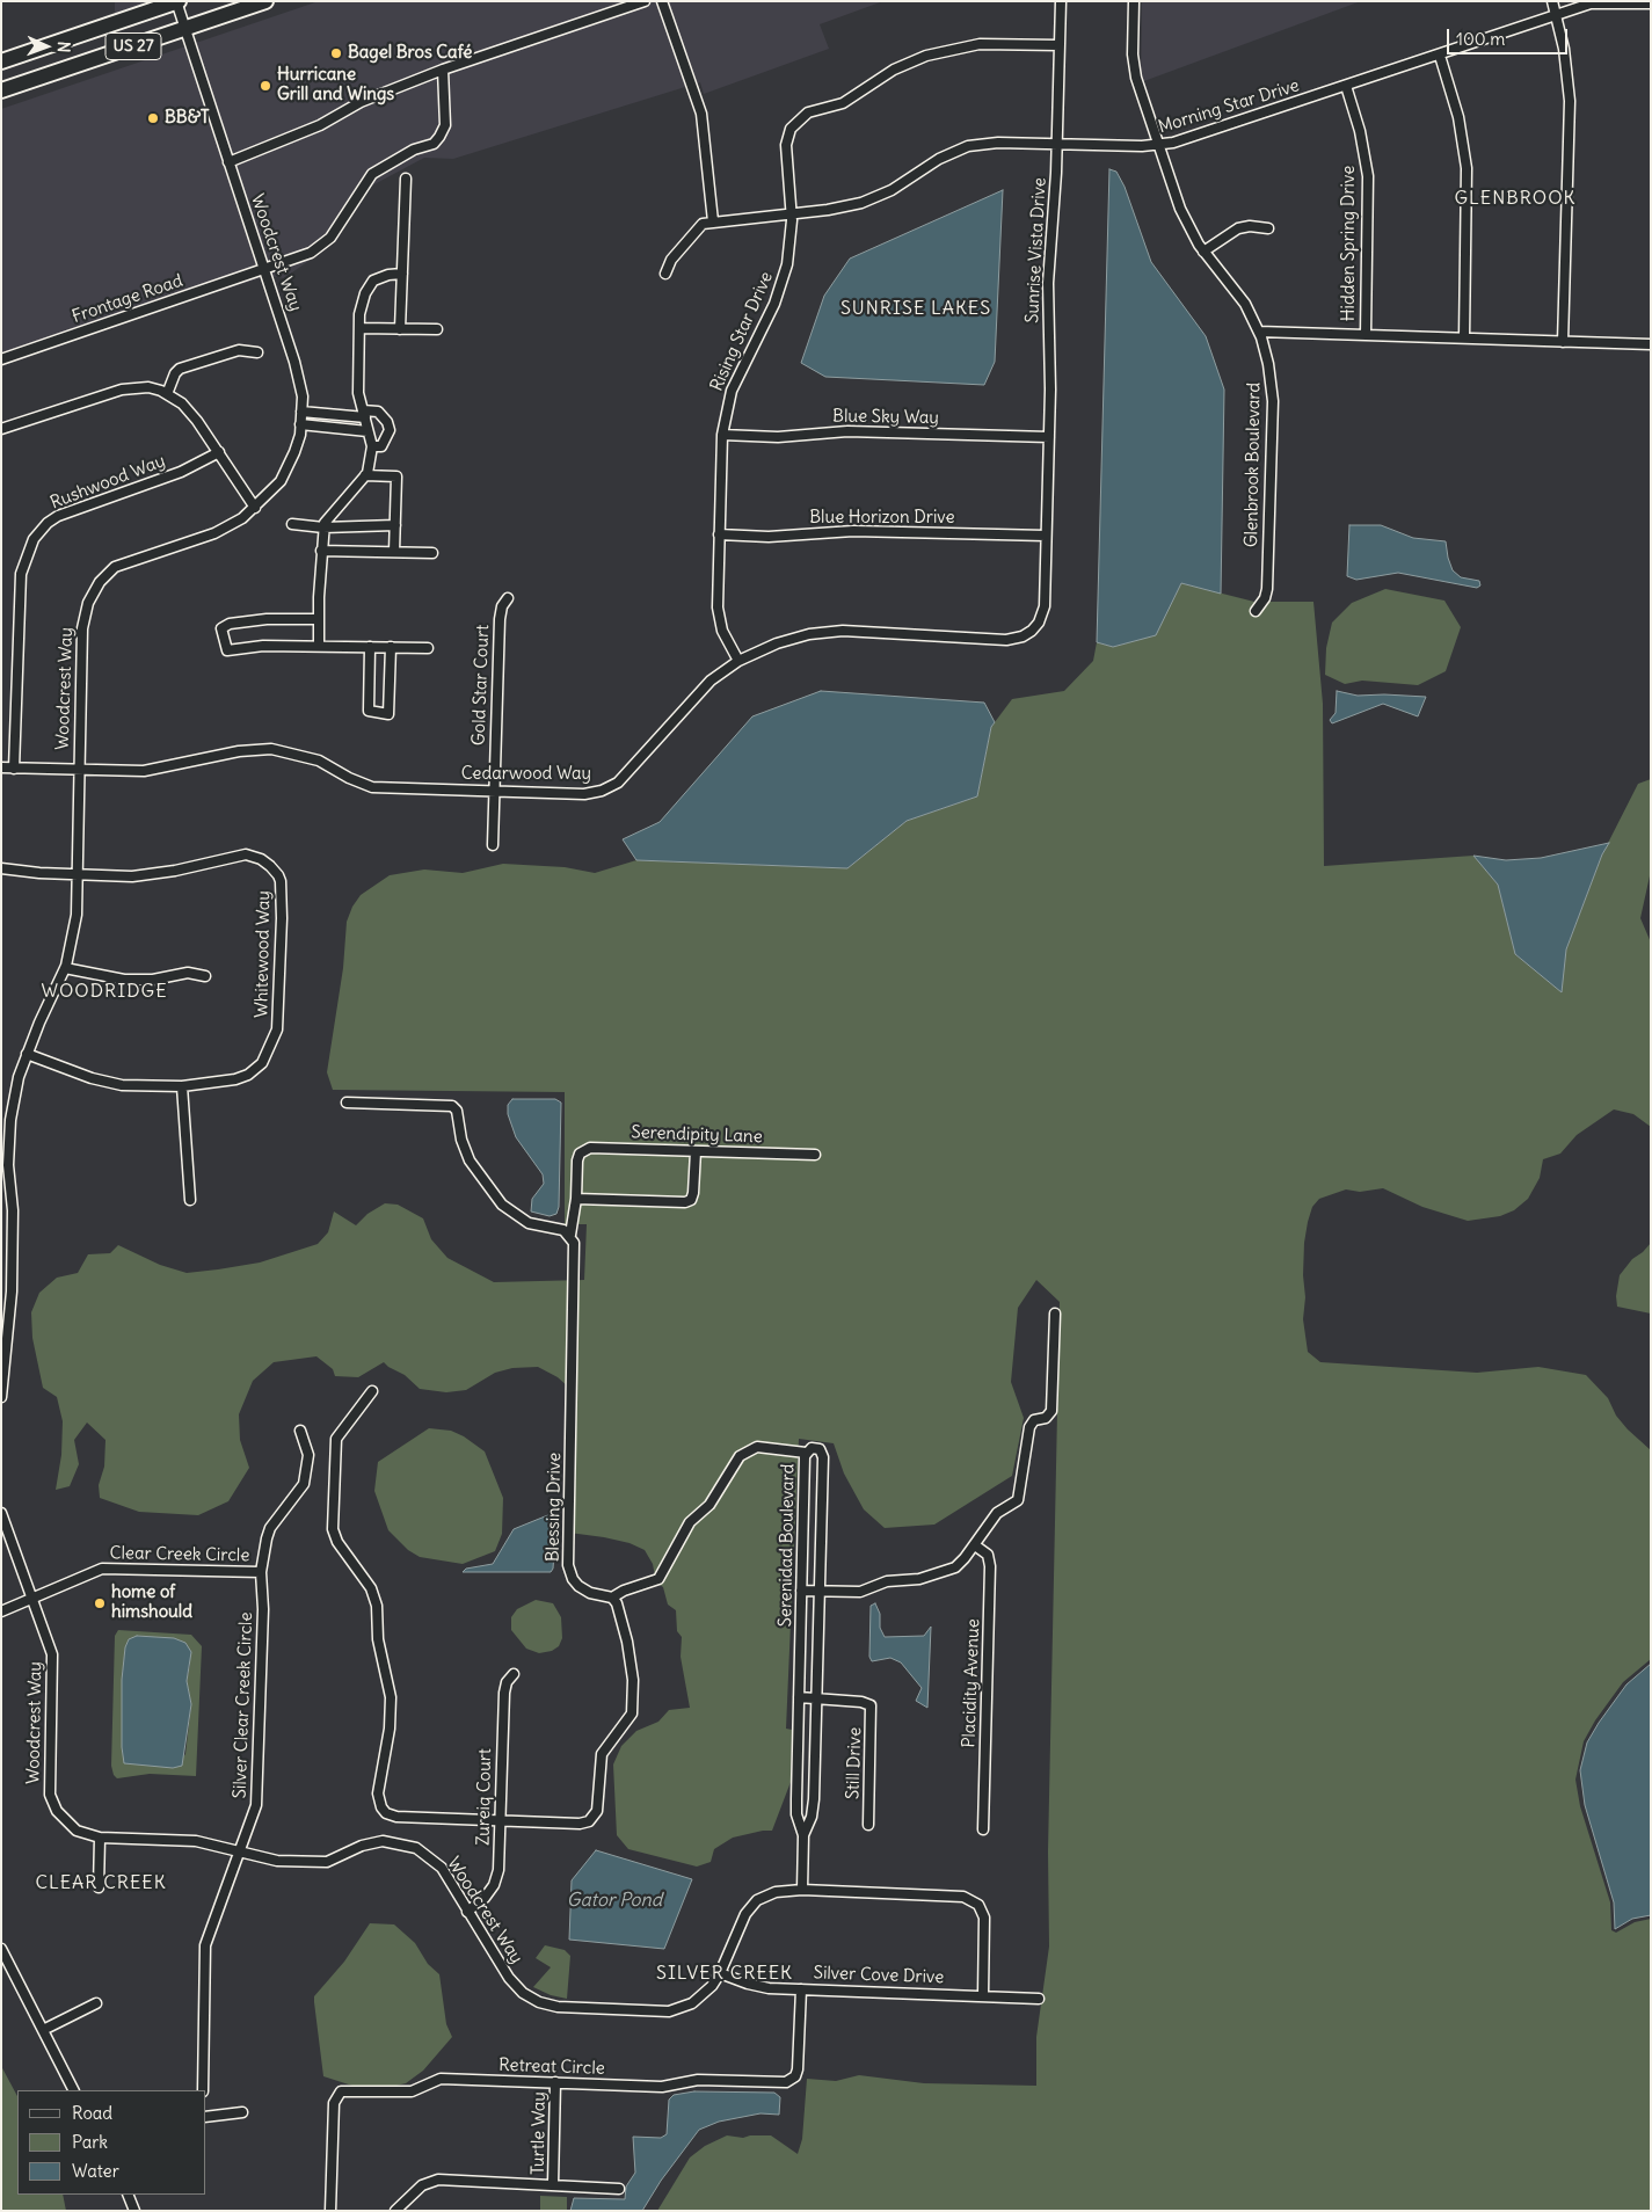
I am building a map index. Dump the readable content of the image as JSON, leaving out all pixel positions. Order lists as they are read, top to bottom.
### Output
{
  "streets": {
    "highway": ["US 27"],
    "street": [
      "Morning Star Drive",
      "Hidden Spring Drive",
      "Sunrise Vista Drive",
      "Woodcrest Way",
      "Frontage Road",
      "Rising Star Drive",
      "Blue Sky Way",
      "Glenbrook Boulevard",
      "Rushwood Way",
      "Blue Horizon Drive",
      "Gold Star Court",
      "Cedarwood Way",
      "Whitewood Way",
      "Serendipity Lane",
      "Blessing Drive",
      "Serenidad Boulevard",
      "Clear Creek Circle",
      "Placidity Avenue",
      "Silver Clear Creek Circle",
      "Still Drive",
      "Zureiq Court",
      "Silver Cove Drive",
      "Retreat Circle",
      "Turtle Way"
    ]
  },
  "crossings": [
    ["US 27", "Woodcrest Way"],
    ["Morning Star Drive", "Hidden Spring Drive"],
    ["Morning Star Drive", "Sunrise Vista Drive"],
    ["Morning Star Drive", "Rising Star Drive"],
    ["Morning Star Drive", "Glenbrook Boulevard"],
    ["Sunrise Vista Drive", "Rising Star Drive"],
    ["Sunrise Vista Drive", "Blue Sky Way"],
    ["Sunrise Vista Drive", "Blue Horizon Drive"],
    ["Sunrise Vista Drive", "Cedarwood Way"],
    ["Woodcrest Way", "Frontage Road"],
    ["Woodcrest Way", "Cedarwood Way"],
    ["Woodcrest Way", "Whitewood Way"],
    ["Woodcrest Way", "Serenidad Boulevard"],
    ["Woodcrest Way", "Clear Creek Circle"],
    ["Woodcrest Way", "Silver Clear Creek Circle"],
    ["Woodcrest Way", "Zureiq Court"],
    ["Woodcrest Way", "Silver Cove Drive"],
    ["Rising Star Drive", "Blue Sky Way"],
    ["Rising Star Drive", "Blue Horizon Drive"],
    ["Rising Star Drive", "Cedarwood Way"],
    ["Rushwood Way", "Cedarwood Way"],
    ["Blue Horizon Drive", "Cedarwood Way"],
    ["Gold Star Court", "Cedarwood Way"],
    ["Serendipity Lane", "Blessing Drive"],
    ["Serenidad Boulevard", "Still Drive"],
    ["Clear Creek Circle", "Silver Clear Creek Circle"],
    ["Silver Cove Drive", "Retreat Circle"],
    ["Retreat Circle", "Turtle Way"]
  ],
  "districts": [
    "GLENBROOK",
    "SUNRISE LAKES",
    "WOODRIDGE",
    "CLEAR CREEK",
    "SILVER CREEK"
  ],
  "water": ["Gator Pond"],
  "places": [
    "Bagel Bros Café",
    "Hurricane Grill and Wings",
    "BB&T",
    "home of himshould"
  ],
  "legend": ["Road", "Park", "Water"],
  "scale_bar": "100 m",
  "north": "right"
}
